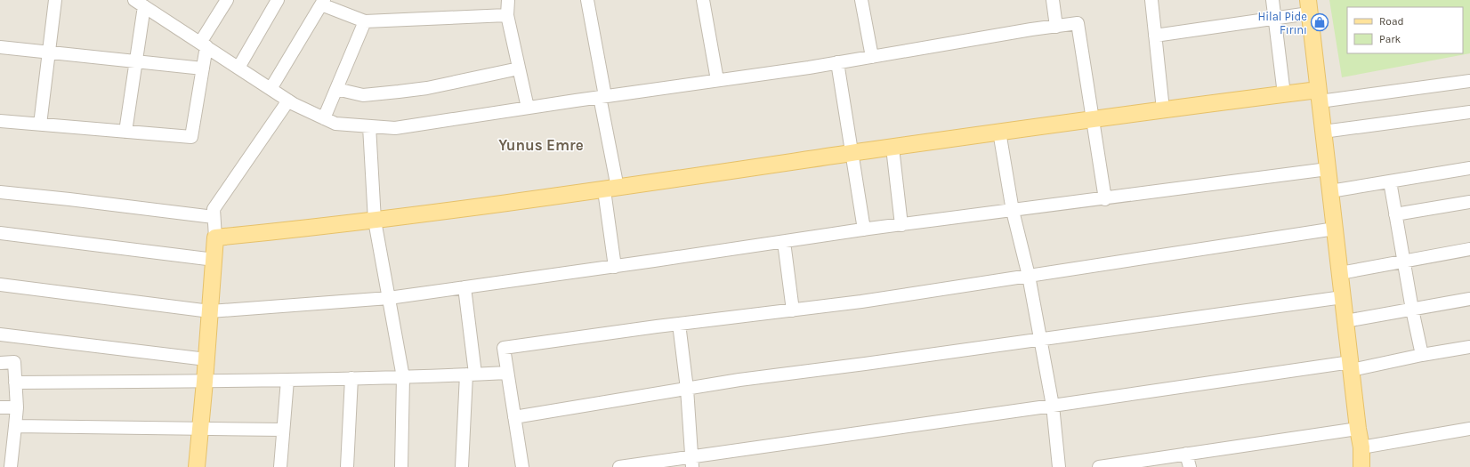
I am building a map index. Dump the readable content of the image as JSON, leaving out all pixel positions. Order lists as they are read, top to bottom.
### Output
{
  "districts": ["Yunus Emre"],
  "places": {
    "shop": ["Hilal Pide Fırını"]
  },
  "legend": ["Road", "Park"]
}
